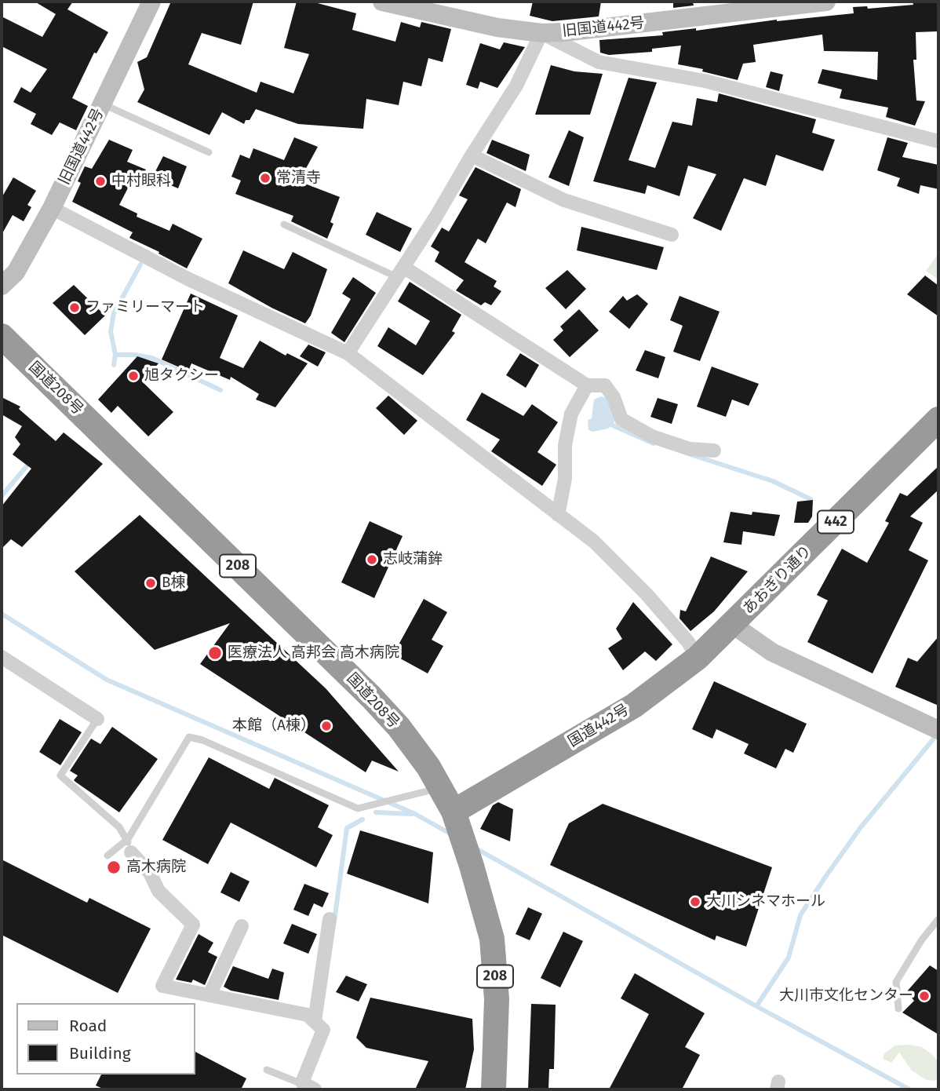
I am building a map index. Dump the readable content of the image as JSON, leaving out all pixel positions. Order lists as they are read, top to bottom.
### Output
{
  "streets": {
    "highway": [
      "国道208号",
      "442",
      "208",
      "あおぎり通り",
      "国道442号"
    ],
    "street": ["旧国道442号"]
  },
  "crossings": [
    ["国道208号", "国道442号"],
    ["あおぎり通り", "国道442号"]
  ],
  "places": [
    "常清寺",
    "中村眼科",
    "ファミリーマート",
    "旭タクシー",
    "志岐蒲鉾",
    "B棟",
    "医療法人 高邦会 高木病院",
    "本館（A棟）",
    "高木病院",
    "大川シネマホール",
    "大川市文化センター"
  ],
  "legend": ["Road", "Building"]
}
